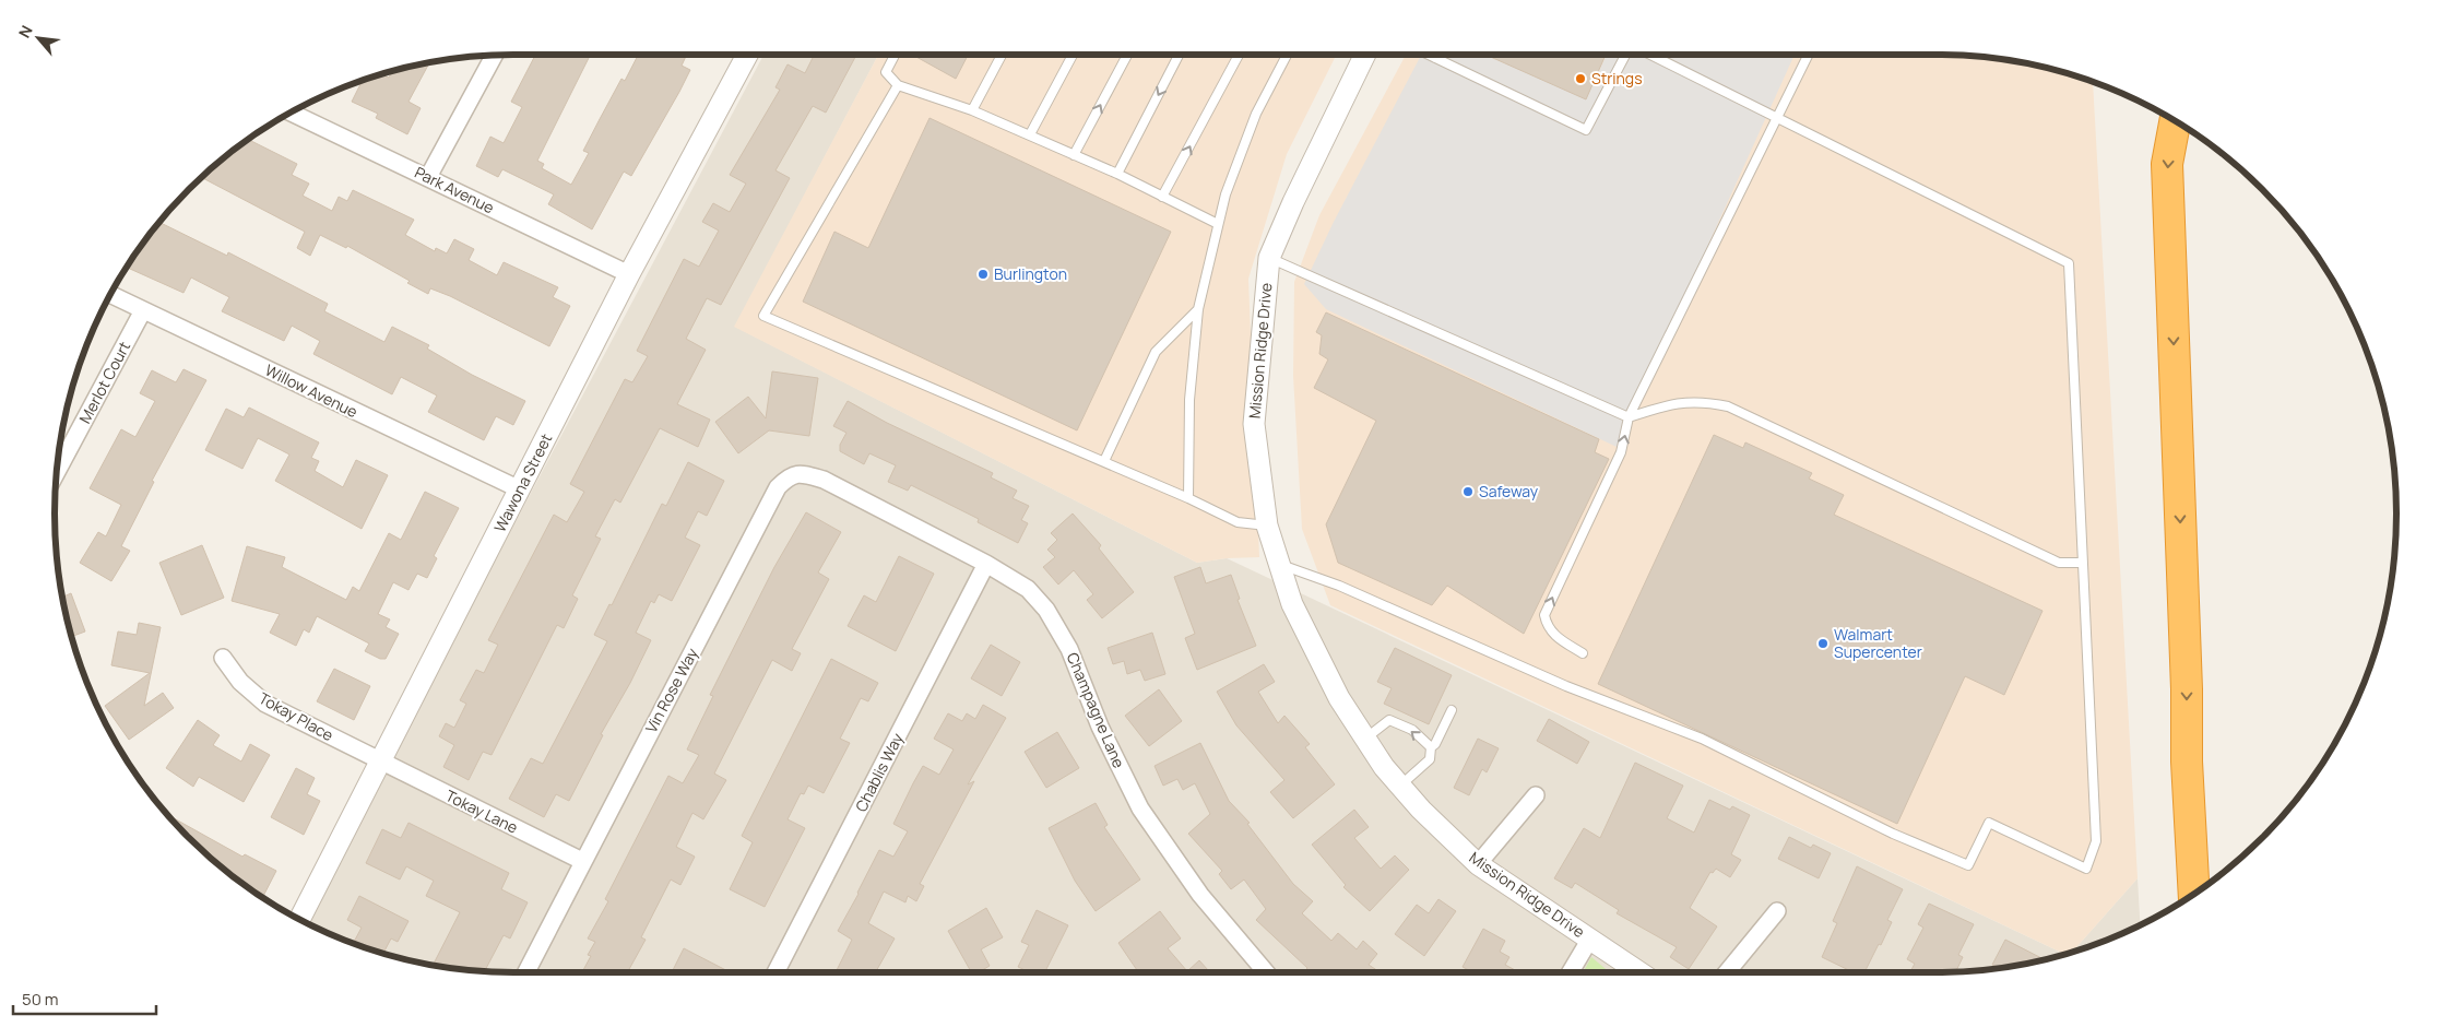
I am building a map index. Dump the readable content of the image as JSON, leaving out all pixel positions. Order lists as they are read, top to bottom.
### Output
{
  "streets": {
    "street": [
      "Park Avenue",
      "Mission Ridge Drive",
      "Merlot Court",
      "Willow Avenue",
      "Wawona Street",
      "Vin Rose Way",
      "Champagne Lane",
      "Tokay Place",
      "Chablis Way",
      "Tokay Lane"
    ]
  },
  "crossings": [
    ["Park Avenue", "Wawona Street"],
    ["Merlot Court", "Willow Avenue"],
    ["Willow Avenue", "Wawona Street"],
    ["Wawona Street", "Tokay Place"],
    ["Wawona Street", "Tokay Lane"],
    ["Vin Rose Way", "Champagne Lane"],
    ["Vin Rose Way", "Tokay Lane"],
    ["Champagne Lane", "Chablis Way"],
    ["Tokay Place", "Tokay Lane"]
  ],
  "places": [
    "Strings",
    "Burlington",
    "Safeway",
    "Walmart Supercenter"
  ],
  "scale_bar": "50 m",
  "north": "top left"
}
